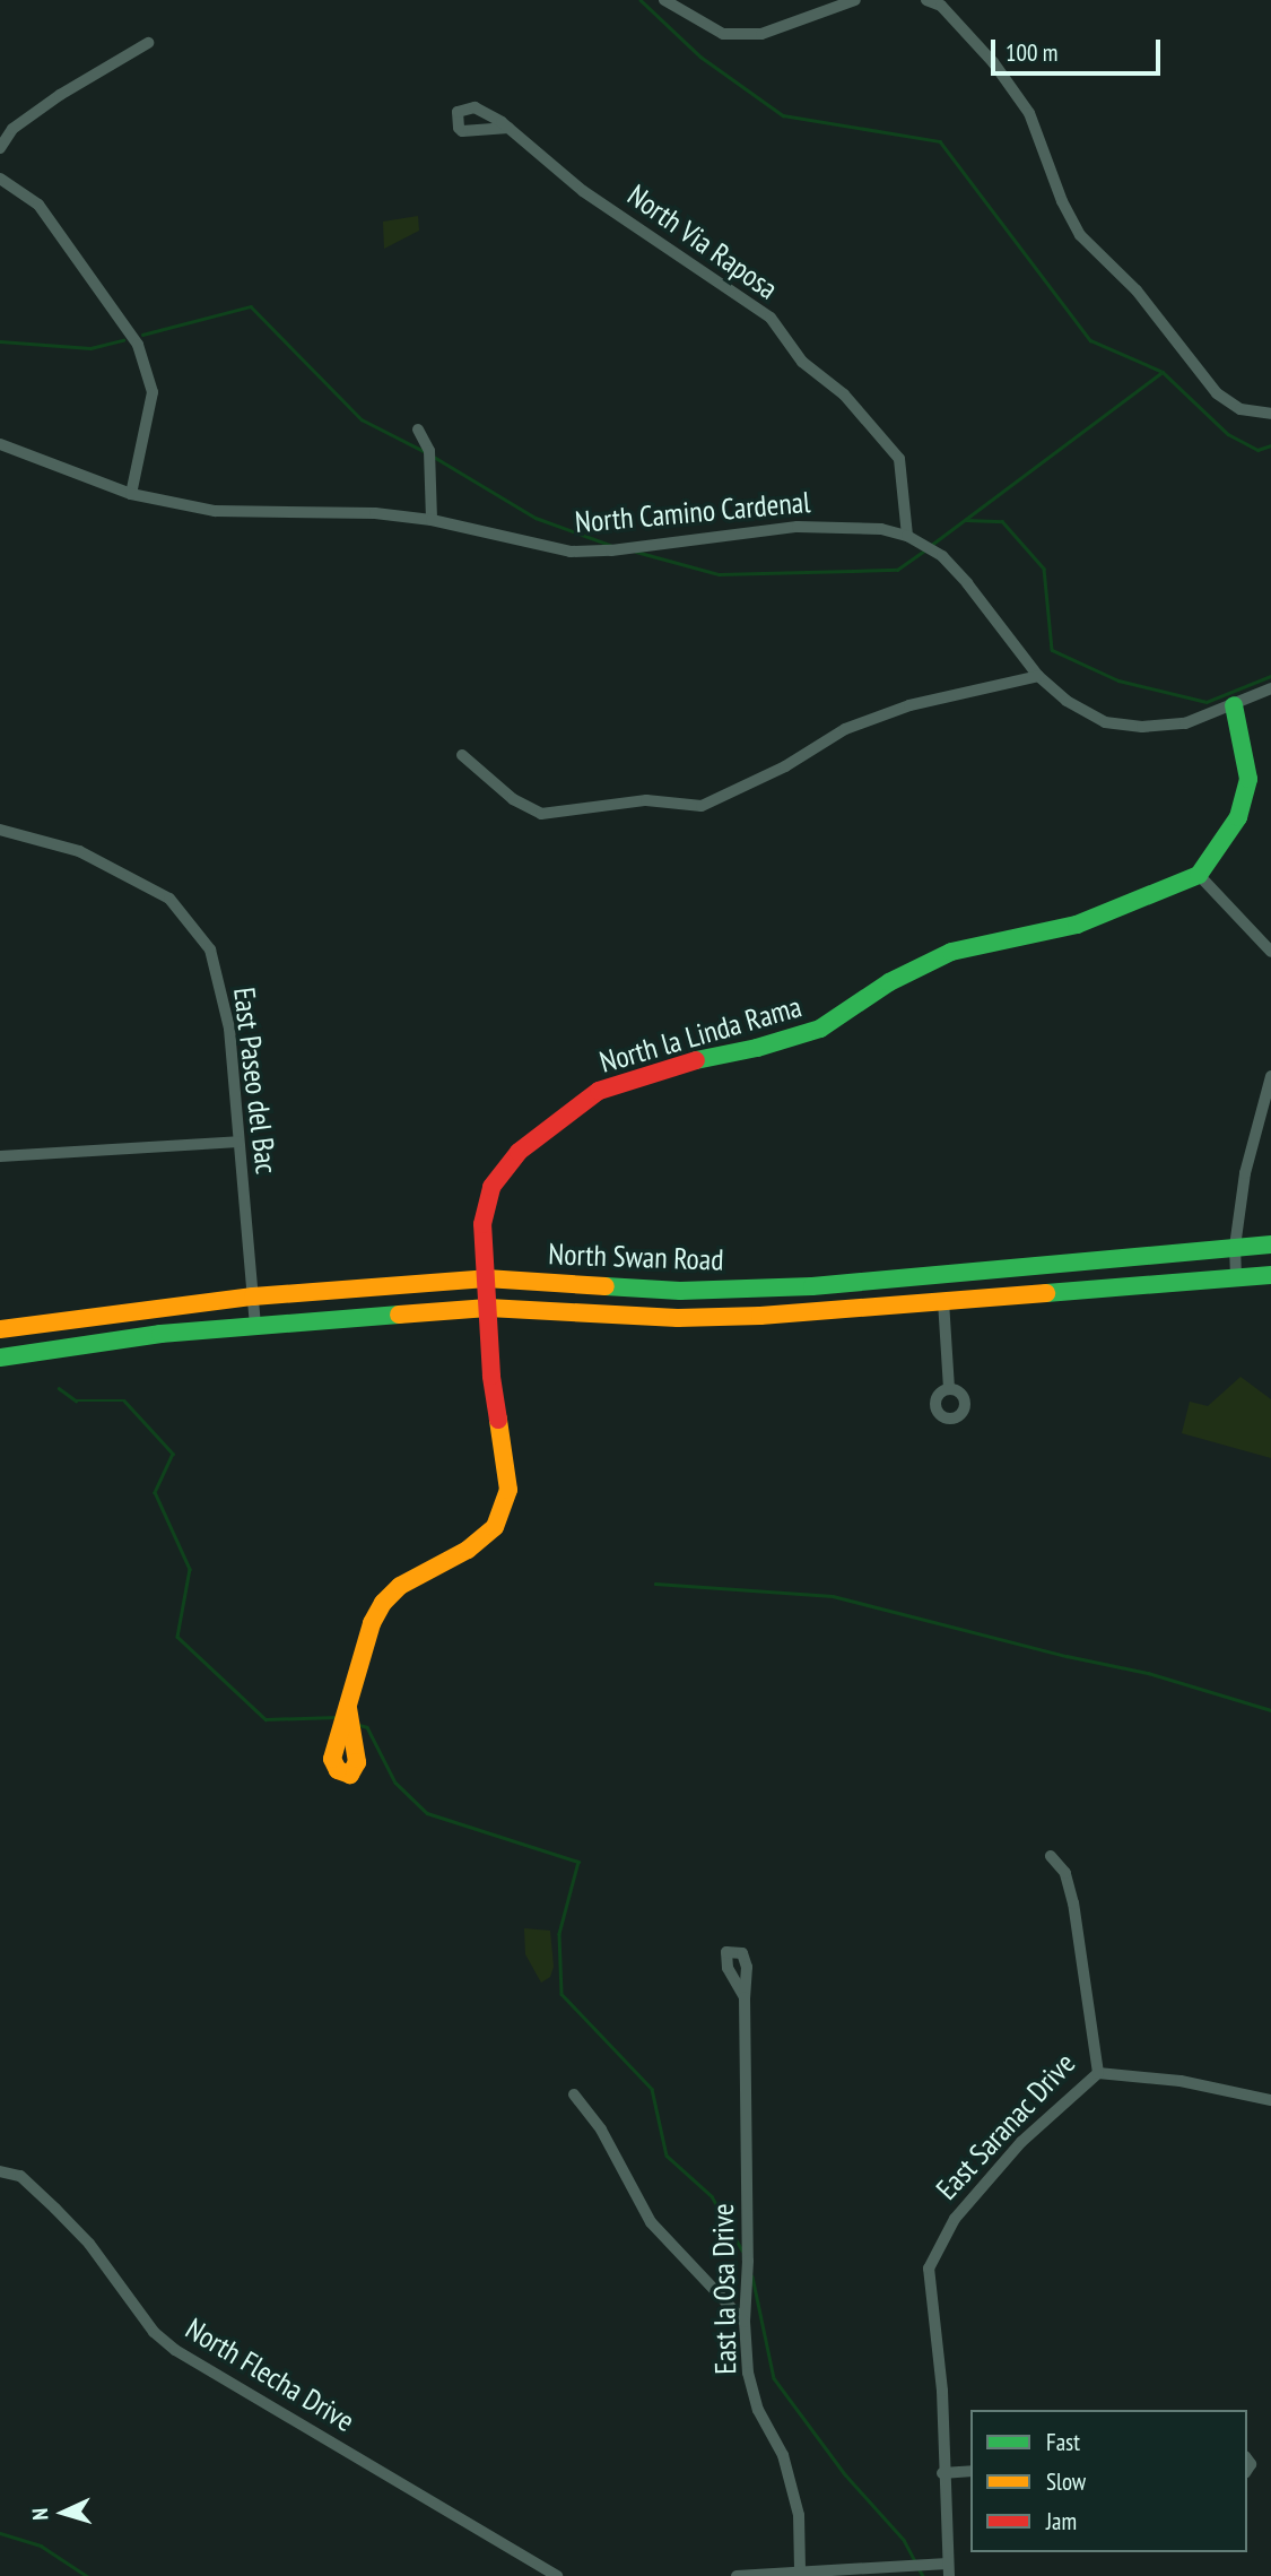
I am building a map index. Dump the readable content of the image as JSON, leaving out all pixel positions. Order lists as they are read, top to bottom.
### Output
{
  "streets": {
    "main road": ["North la Linda Rama", "North Swan Road"],
    "street": [
      "North Via Raposa",
      "North Camino Cardenal",
      "East Paseo del Bac",
      "East Saranac Drive",
      "East la Osa Drive",
      "North Flecha Drive"
    ]
  },
  "crossings": [
    ["North Via Raposa", "North Camino Cardenal"],
    ["North la Linda Rama", "North Swan Road"],
    ["East Paseo del Bac", "North Swan Road"]
  ],
  "legend": ["Fast", "Slow", "Jam"],
  "scale_bar": "100 m",
  "north": "left"
}
